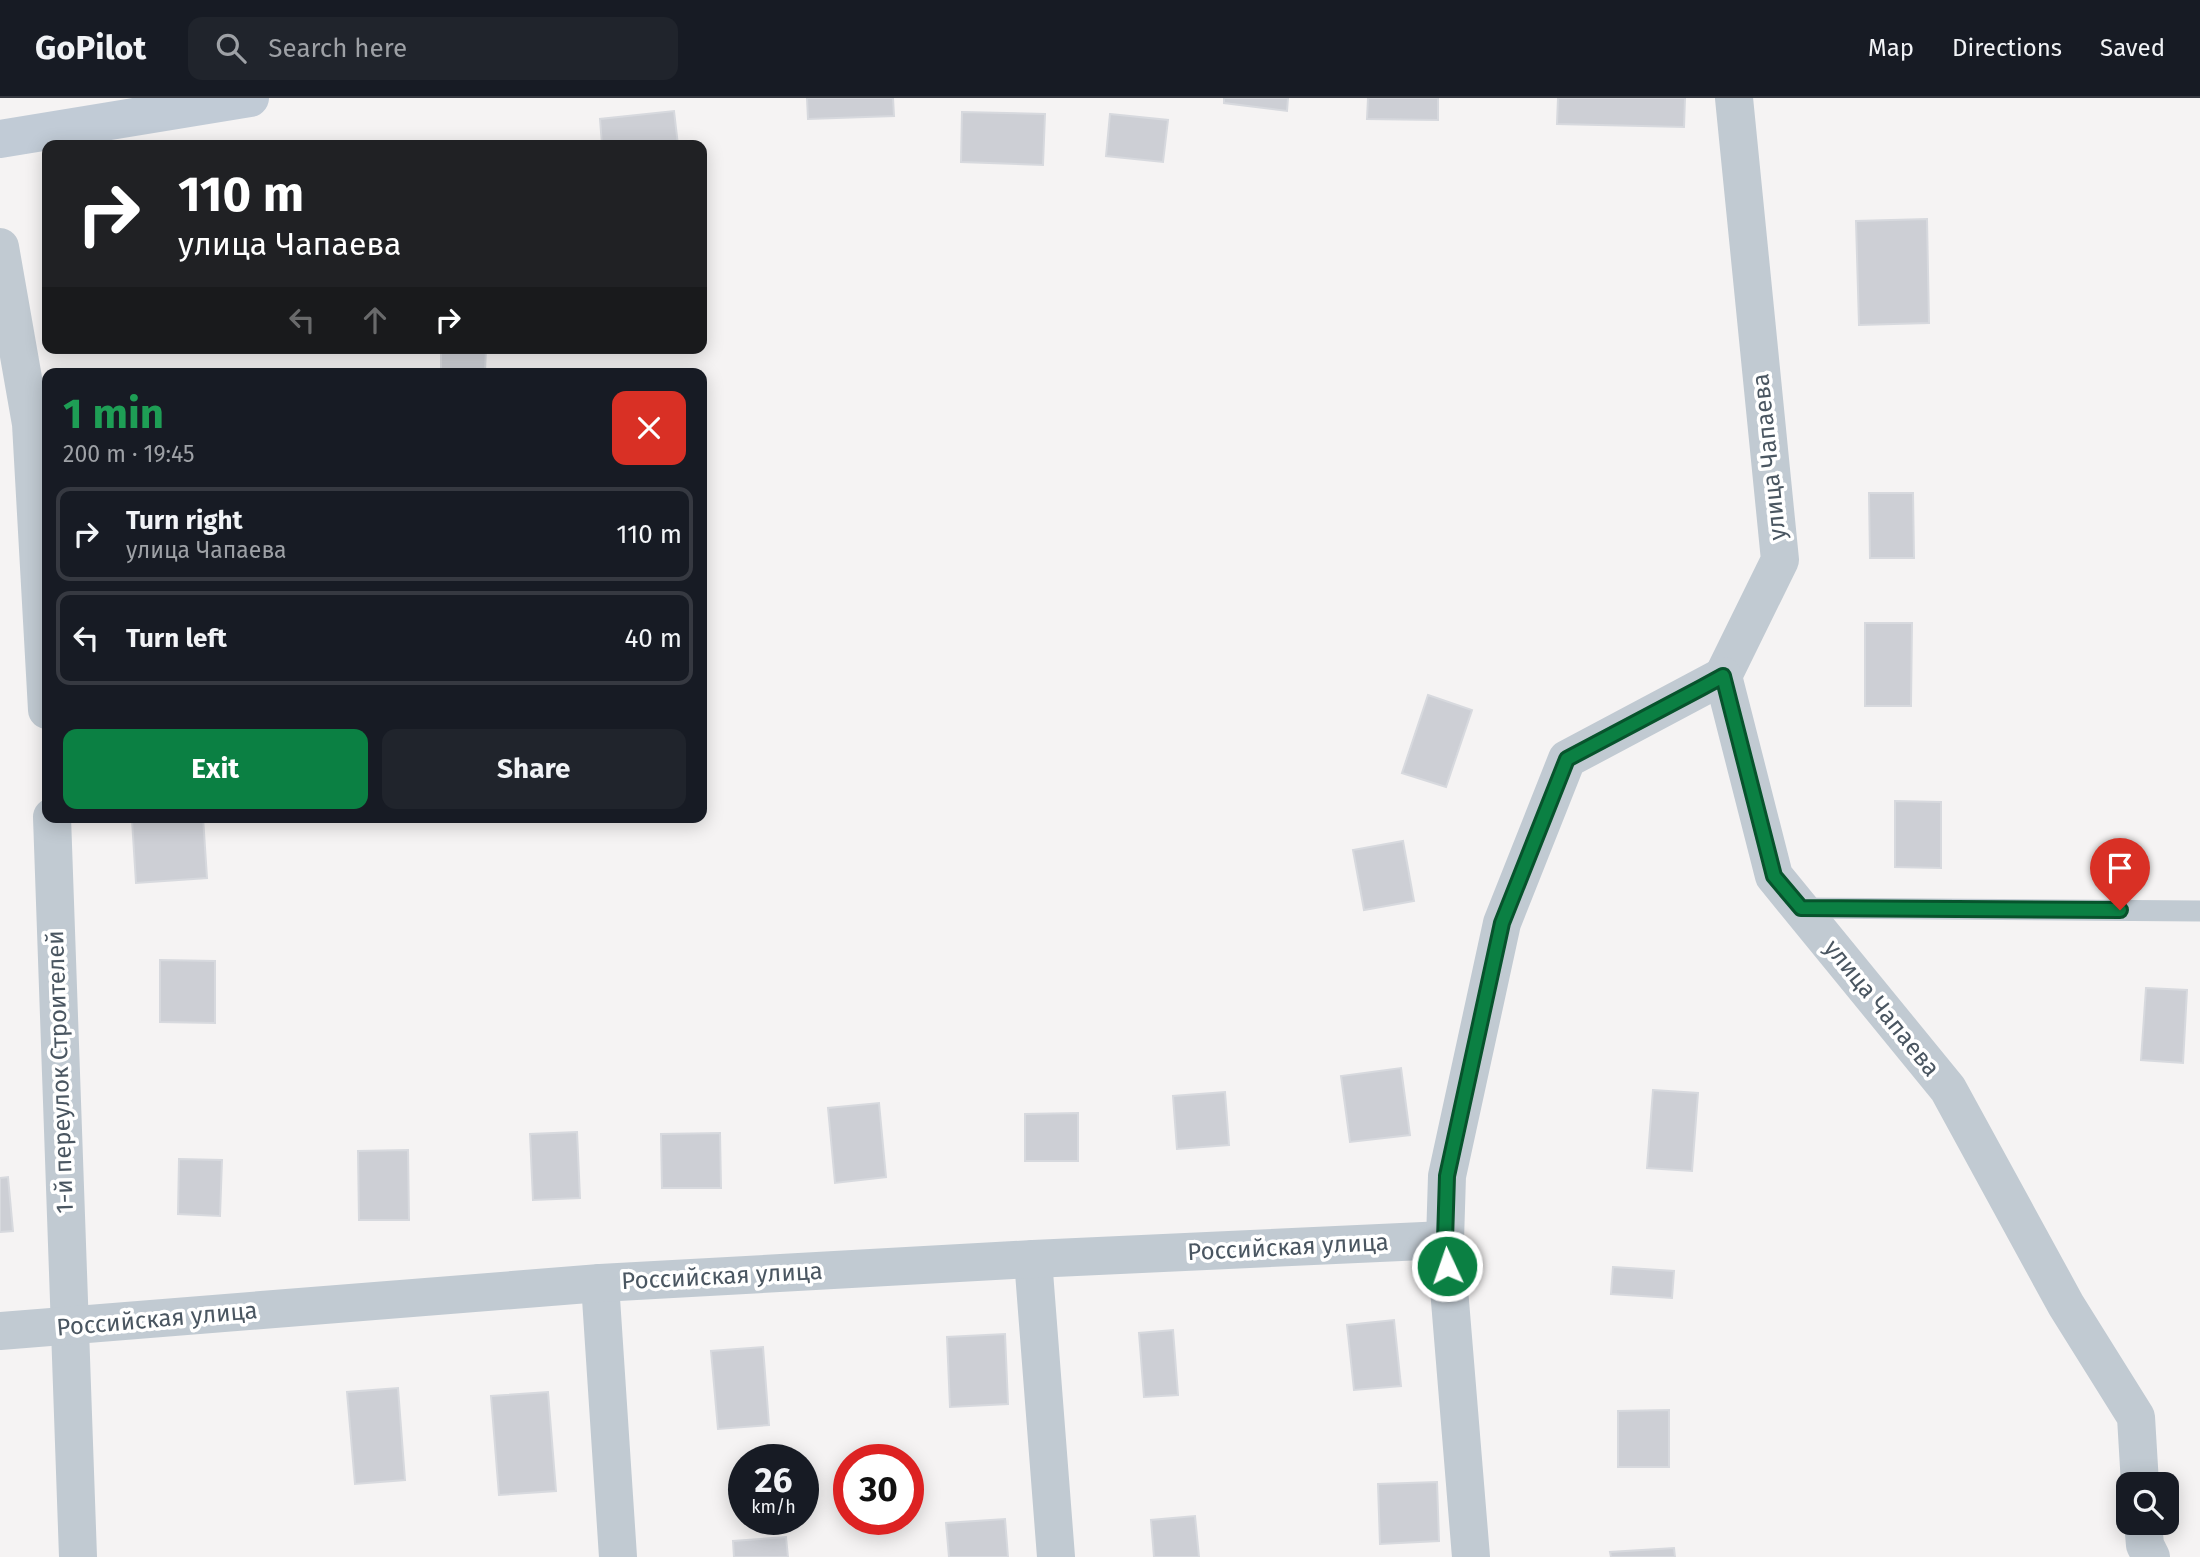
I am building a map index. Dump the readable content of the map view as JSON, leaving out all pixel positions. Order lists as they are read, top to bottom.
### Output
{
  "streets": {
    "street": ["улица Чапаева", "1-й переулок Строителей", "Российская улица"]
  },
  "crossings": [
    ["1-й переулок Строителей", "Российская улица"]
  ],
  "page": {
    "header": "GoPilot",
    "search": "Search here",
    "nav": ["Map", "Directions", "Saved"],
    "turn": ["110 m", "улица Чапаева"],
    "heading": ["1 min", "200 m · 19:45"],
    "list": [
      {
        "name": "Turn right",
        "note": "улица Чапаева",
        "value": "110 m"
      },
      {
        "name": "Turn left",
        "value": "40 m"
      }
    ],
    "buttons": ["Exit", "Share"],
    "speed": "26 km/h",
    "limit": "30"
  }
}
